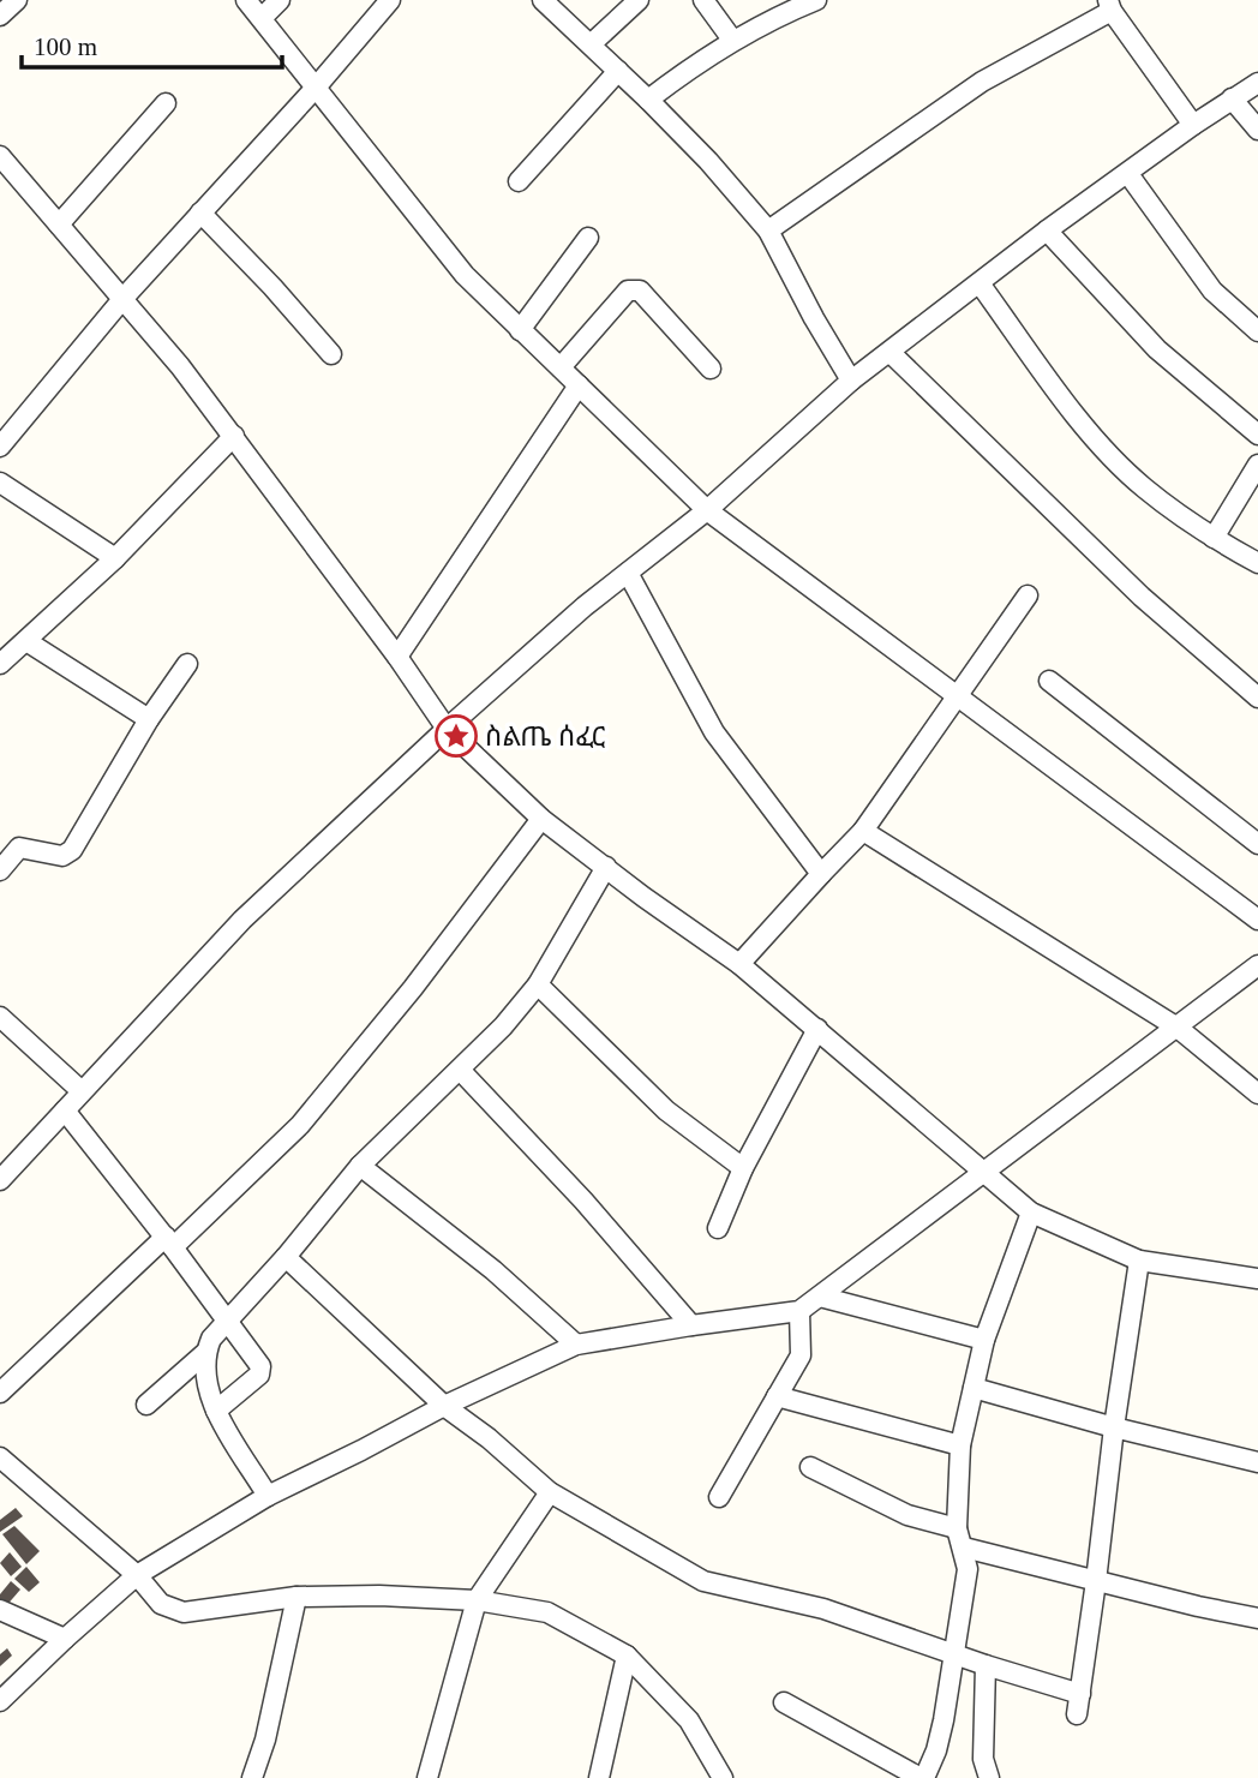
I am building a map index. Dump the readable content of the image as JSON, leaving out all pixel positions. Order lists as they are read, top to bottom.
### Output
{
  "places": {
    "place": ["ስልጤ ሰፈር"]
  },
  "scale_bar": "100 m"
}
